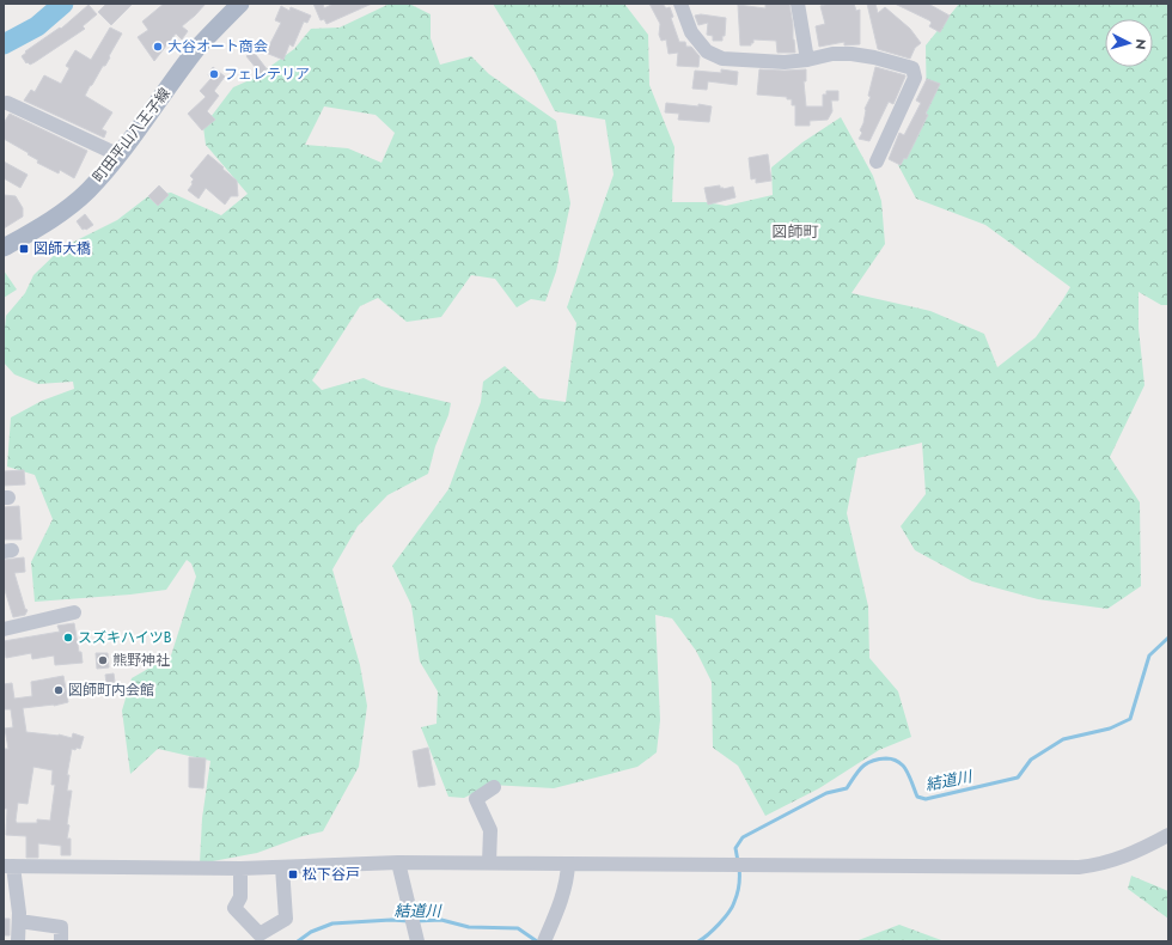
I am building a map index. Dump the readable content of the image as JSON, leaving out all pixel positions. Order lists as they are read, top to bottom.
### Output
{
  "streets": {
    "main road": ["町田平山八王子線"]
  },
  "districts": ["図師町"],
  "water": ["結道川"],
  "places": {
    "other": [
      "大谷オート商会",
      "フェレテリア",
      "スズキハイツB",
      "熊野神社",
      "図師町内会館"
    ],
    "transit": ["図師大橋", "松下谷戸"]
  },
  "north": "right"
}
